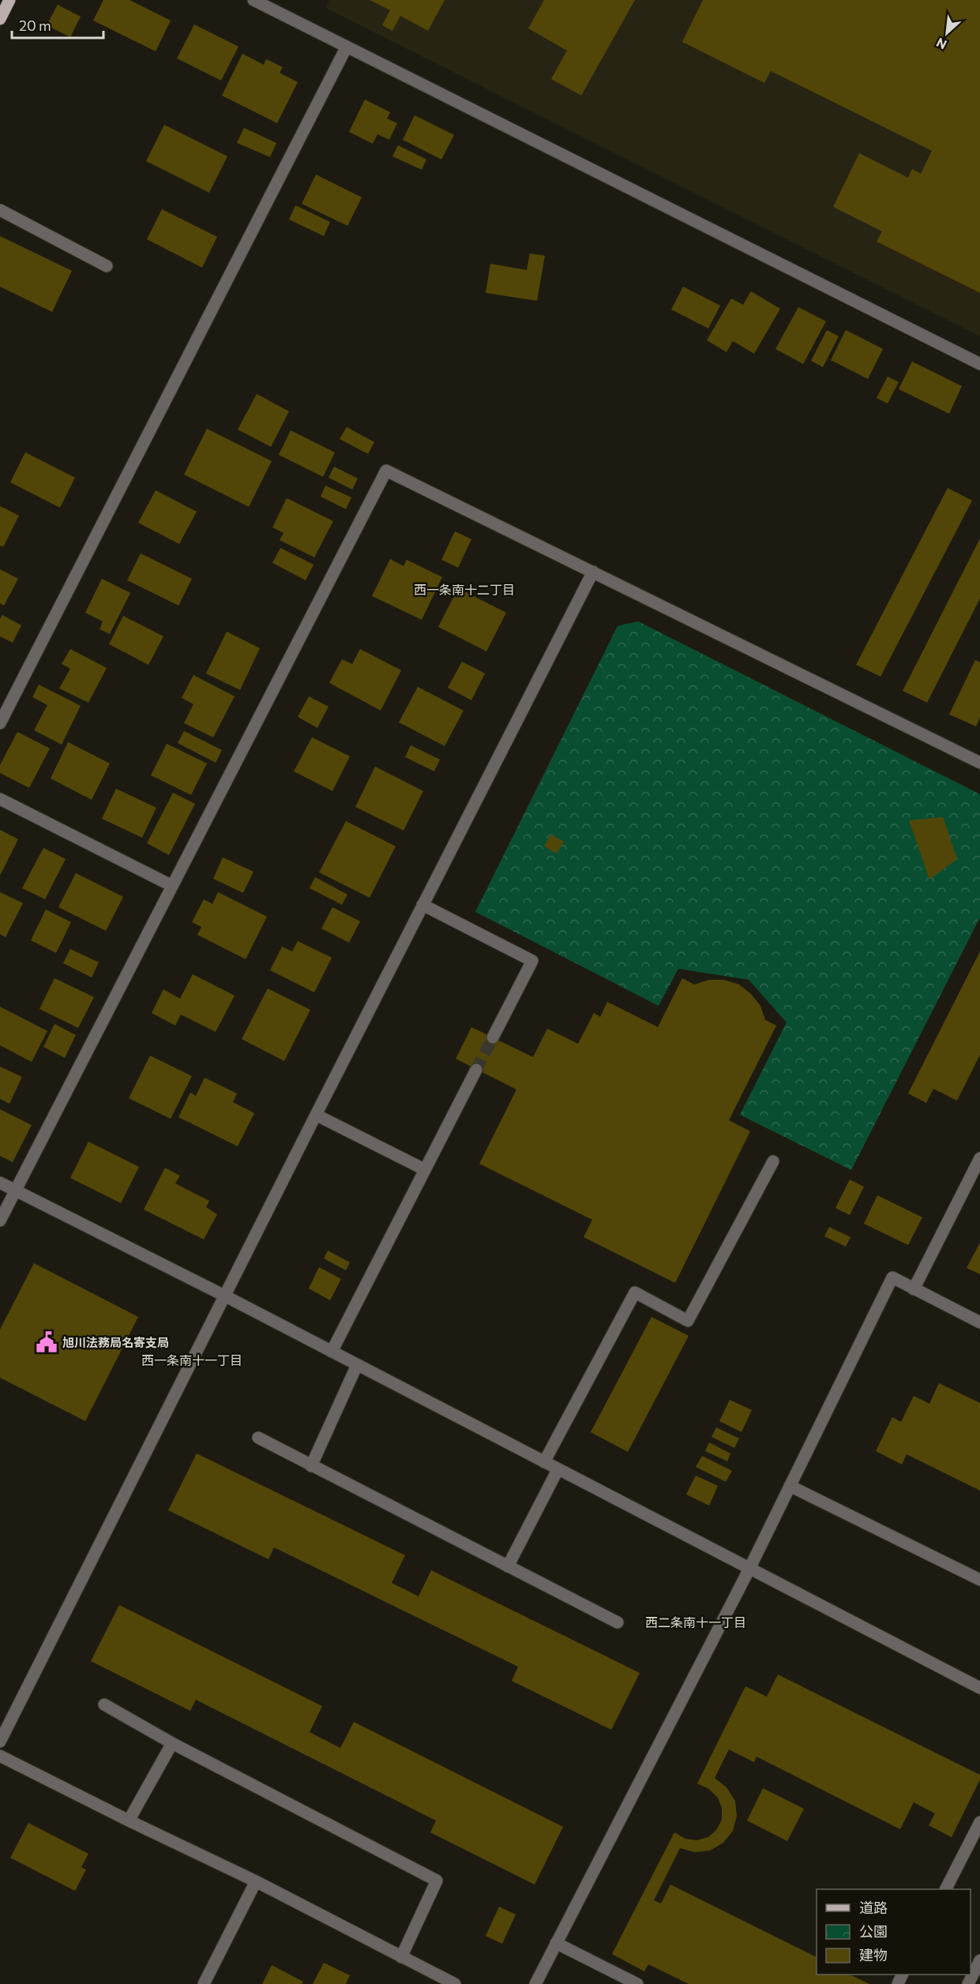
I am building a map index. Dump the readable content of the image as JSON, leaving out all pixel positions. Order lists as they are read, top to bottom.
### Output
{
  "districts": ["西一条南十二丁目", "西一条南十一丁目", "西二条南十一丁目"],
  "places": {
    "public building": ["旭川法務局名寄支局"]
  },
  "legend": ["道路", "公園", "建物"],
  "scale_bar": "20 m",
  "north": "bottom left"
}
